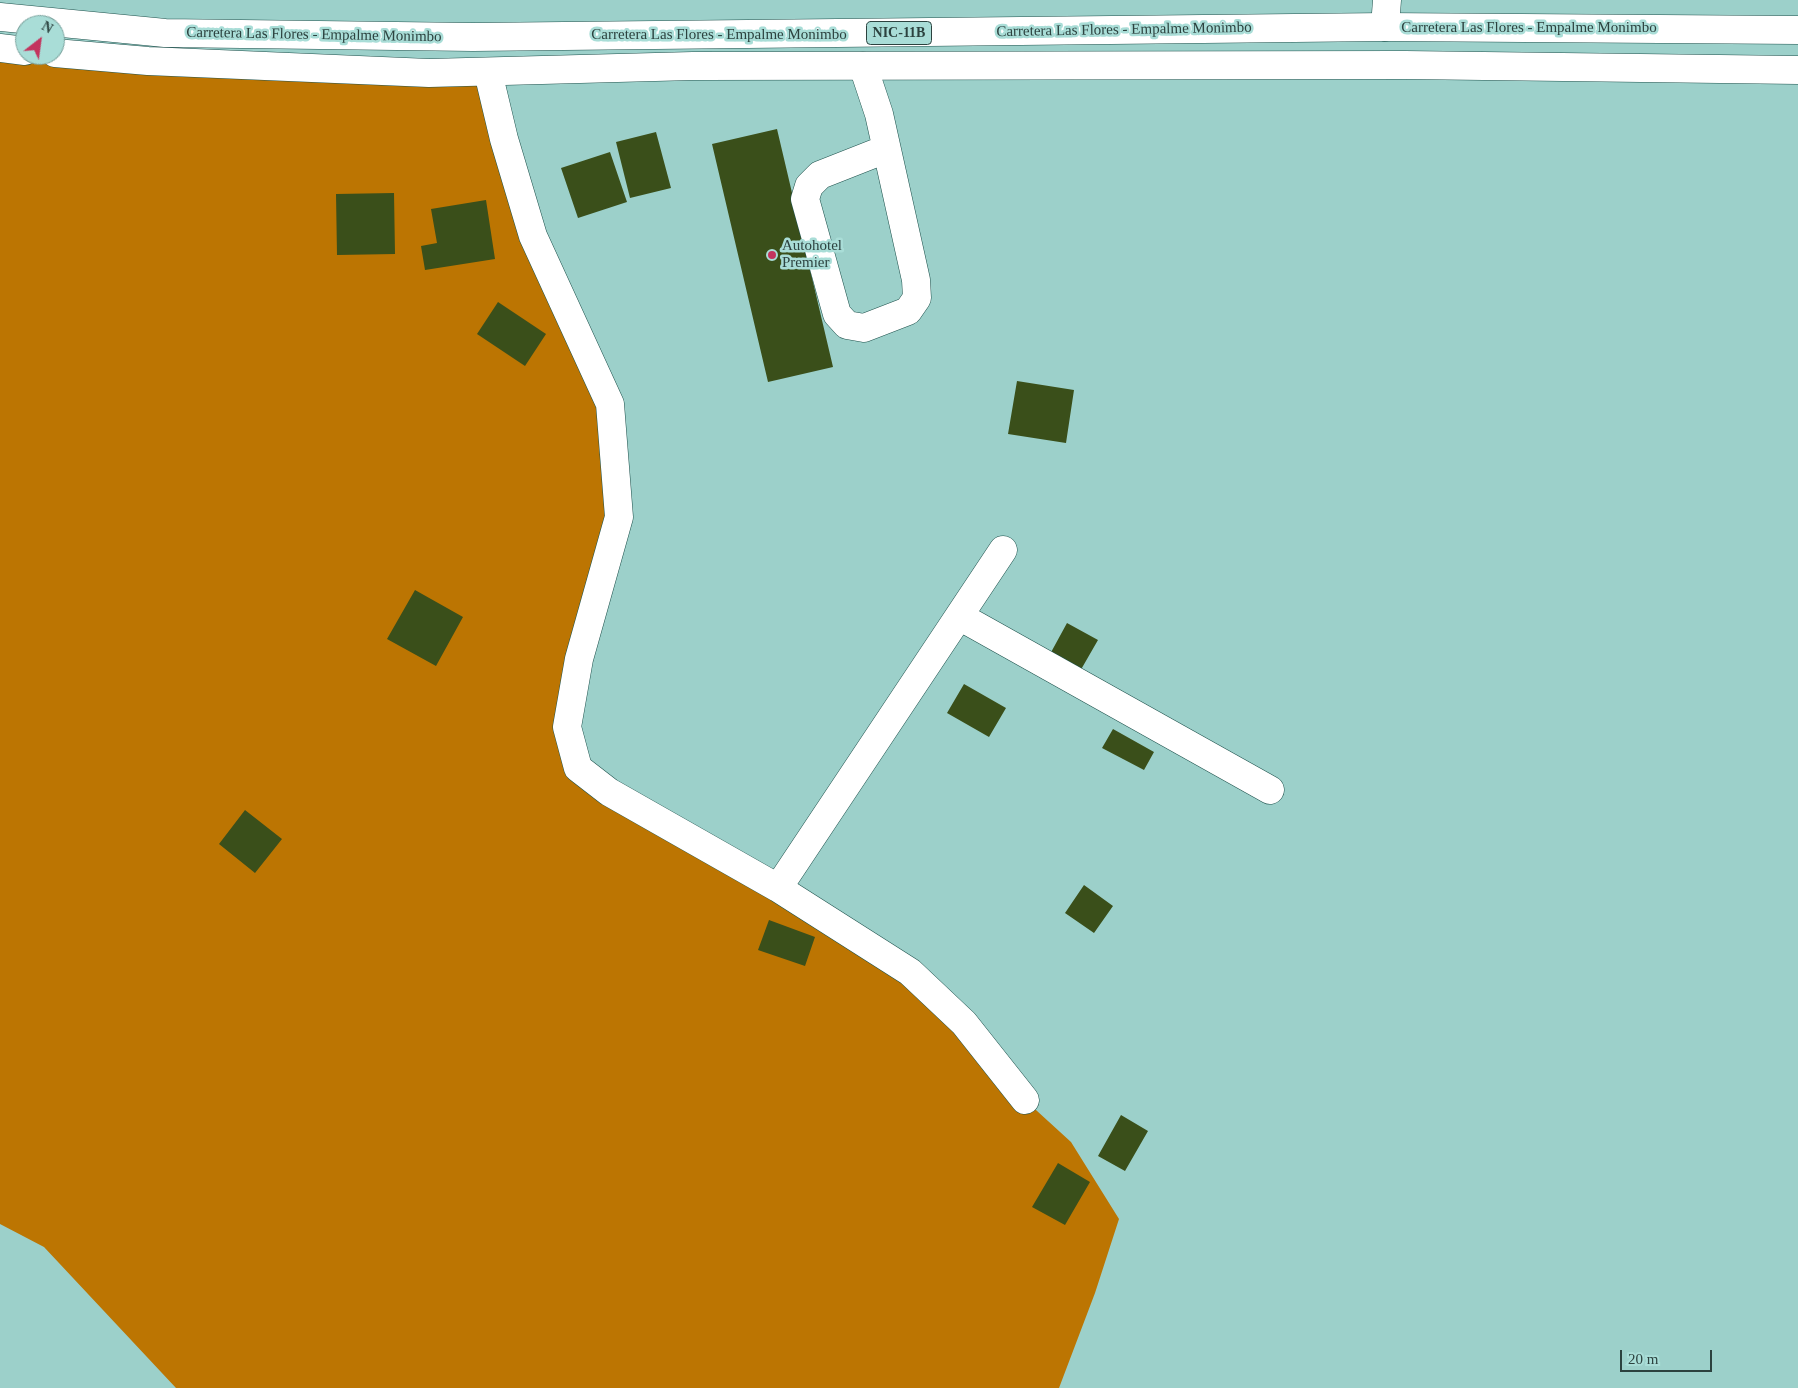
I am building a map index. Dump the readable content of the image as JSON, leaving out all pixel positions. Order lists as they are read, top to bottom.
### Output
{
  "streets": {
    "main road": ["Carretera Las Flores - Empalme Monimbo", "NIC-11B"]
  },
  "places": ["Autohotel Premier"],
  "scale_bar": "20 m",
  "north": "top right"
}
